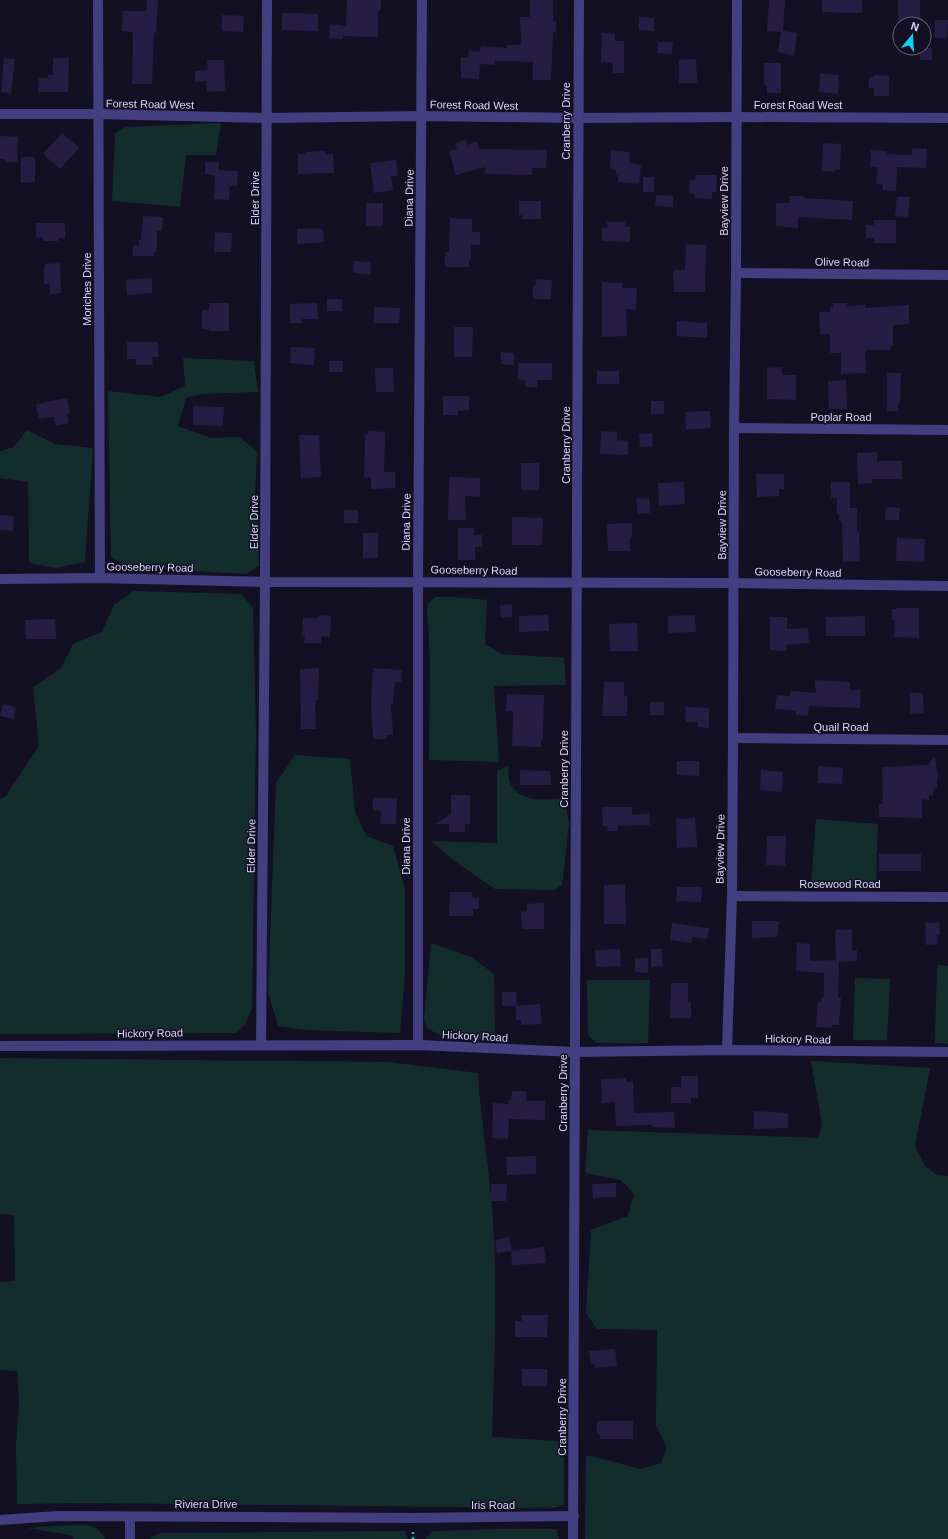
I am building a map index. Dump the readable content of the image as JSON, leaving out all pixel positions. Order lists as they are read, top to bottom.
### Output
{
  "streets": {
    "street": [
      "Forest Road West",
      "Cranberry Drive",
      "Elder Drive",
      "Diana Drive",
      "Bayview Drive",
      "Olive Road",
      "Moriches Drive",
      "Poplar Road",
      "Gooseberry Road",
      "Quail Road",
      "Rosewood Road",
      "Hickory Road",
      "Riviera Drive",
      "Iris Road"
    ]
  },
  "crossings": [
    ["Forest Road West", "Cranberry Drive"],
    ["Forest Road West", "Elder Drive"],
    ["Forest Road West", "Diana Drive"],
    ["Forest Road West", "Bayview Drive"],
    ["Forest Road West", "Moriches Drive"],
    ["Cranberry Drive", "Gooseberry Road"],
    ["Cranberry Drive", "Hickory Road"],
    ["Cranberry Drive", "Iris Road"],
    ["Elder Drive", "Gooseberry Road"],
    ["Elder Drive", "Hickory Road"],
    ["Diana Drive", "Gooseberry Road"],
    ["Diana Drive", "Hickory Road"],
    ["Bayview Drive", "Olive Road"],
    ["Bayview Drive", "Poplar Road"],
    ["Bayview Drive", "Gooseberry Road"],
    ["Bayview Drive", "Quail Road"],
    ["Bayview Drive", "Rosewood Road"],
    ["Bayview Drive", "Hickory Road"],
    ["Moriches Drive", "Gooseberry Road"],
    ["Riviera Drive", "Iris Road"]
  ],
  "north": "top"
}
